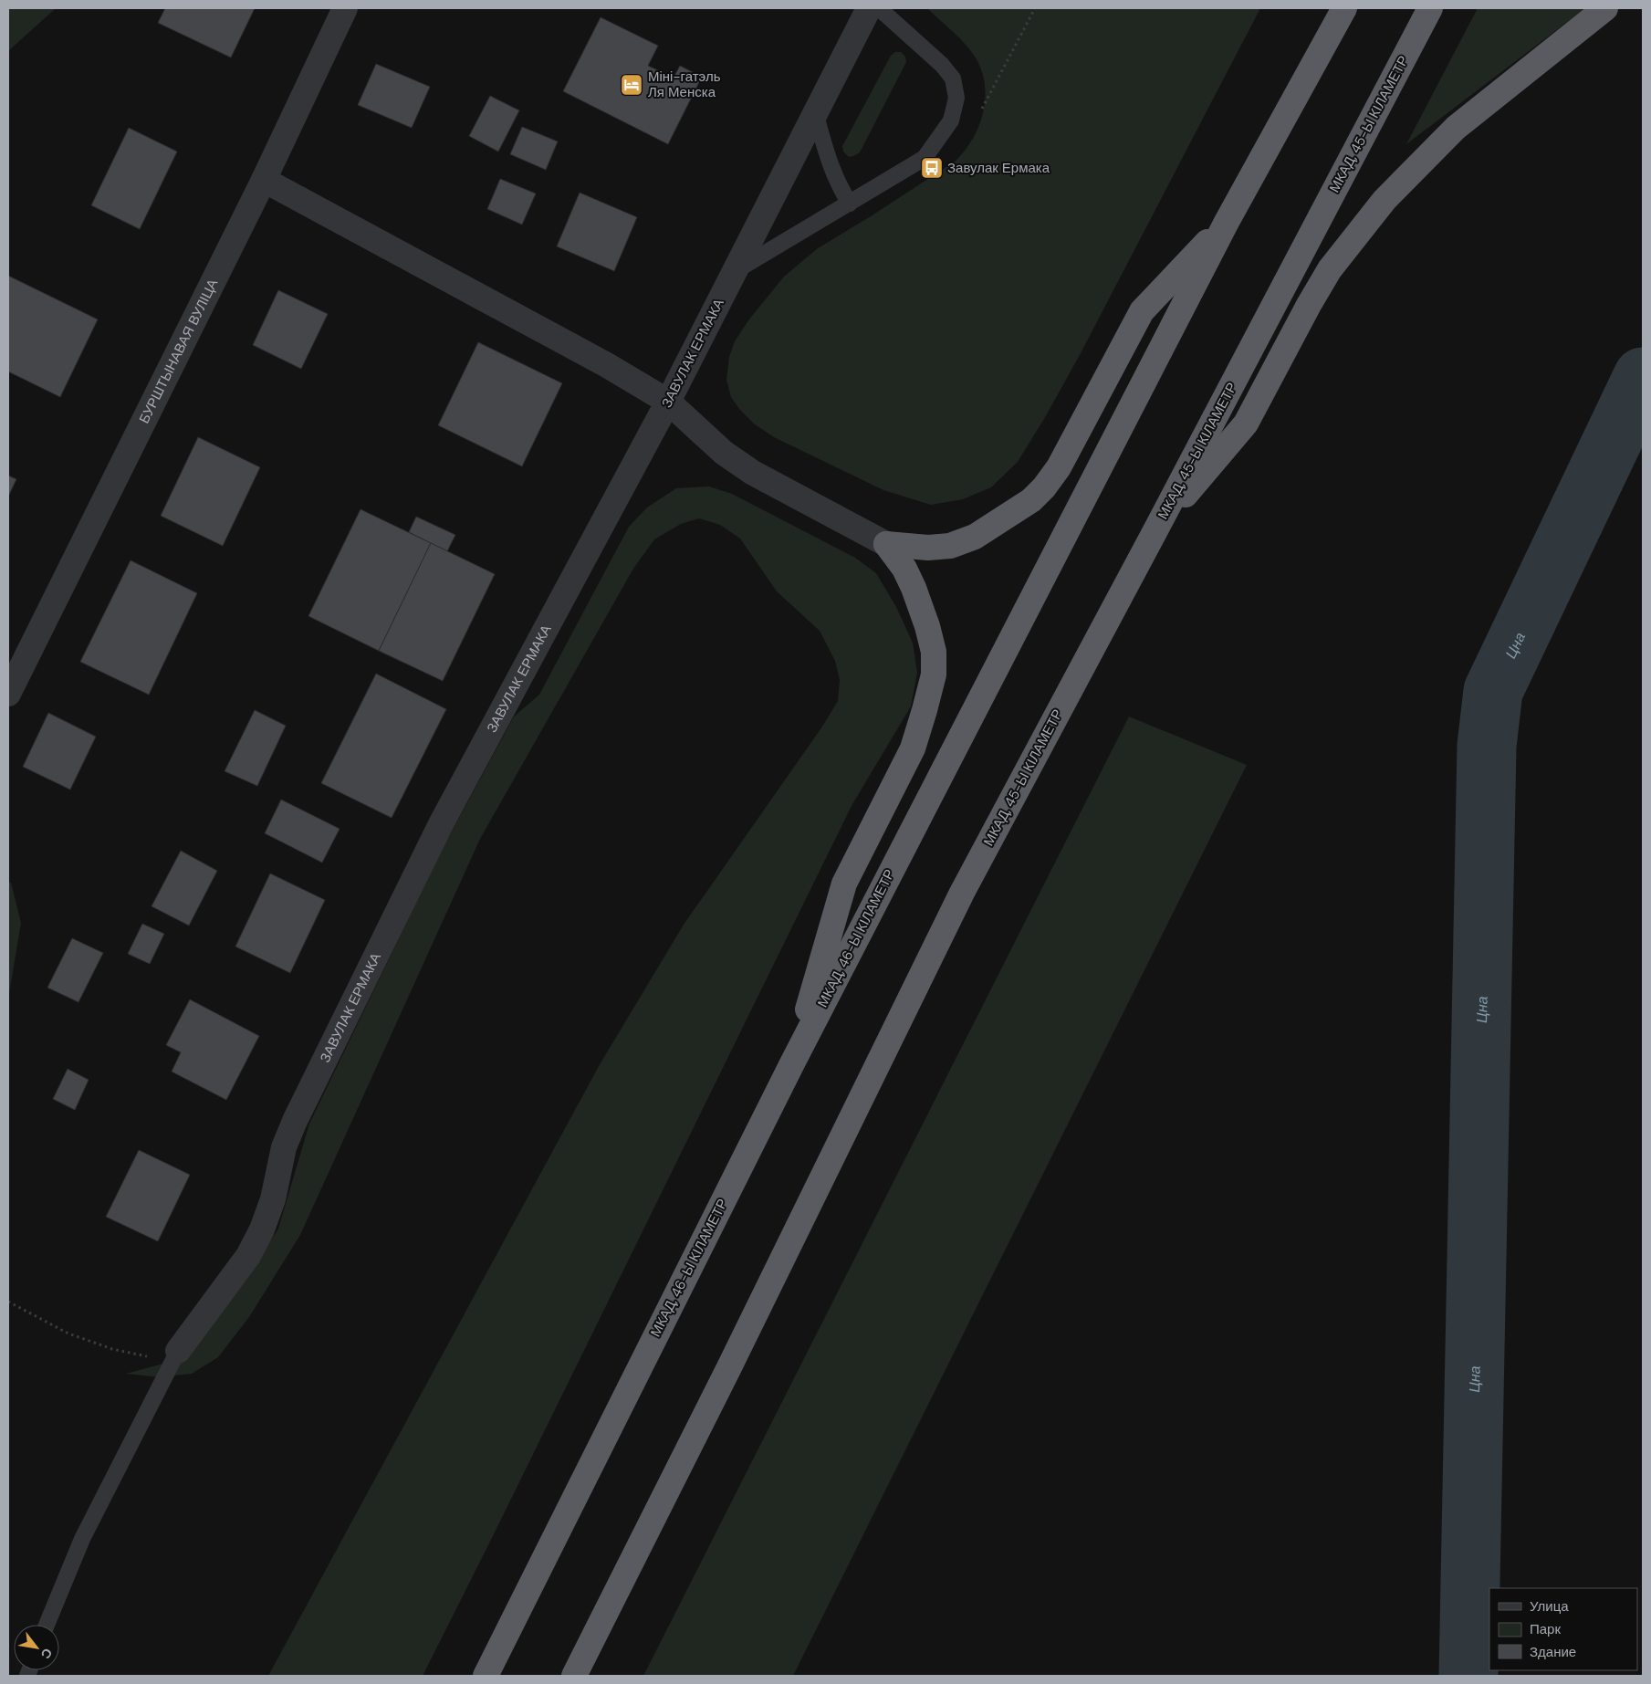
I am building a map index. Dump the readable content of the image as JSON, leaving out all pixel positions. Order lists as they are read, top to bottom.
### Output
{
  "streets": {
    "highway": ["МКАД, 45-Ы КІЛАМЕТР", "МКАД, 46-Ы КІЛАМЕТР"],
    "street": ["БУРШТЫНАВАЯ ВУЛІЦА", "ЗАВУЛАК ЕРМАКА"]
  },
  "water": ["Цна"],
  "places": {
    "hotel": ["Міні-гатэль Ля Менска"],
    "bus stop": ["Завулак Ермака"]
  },
  "legend": ["Улица", "Парк", "Здание"],
  "north": "bottom right"
}
